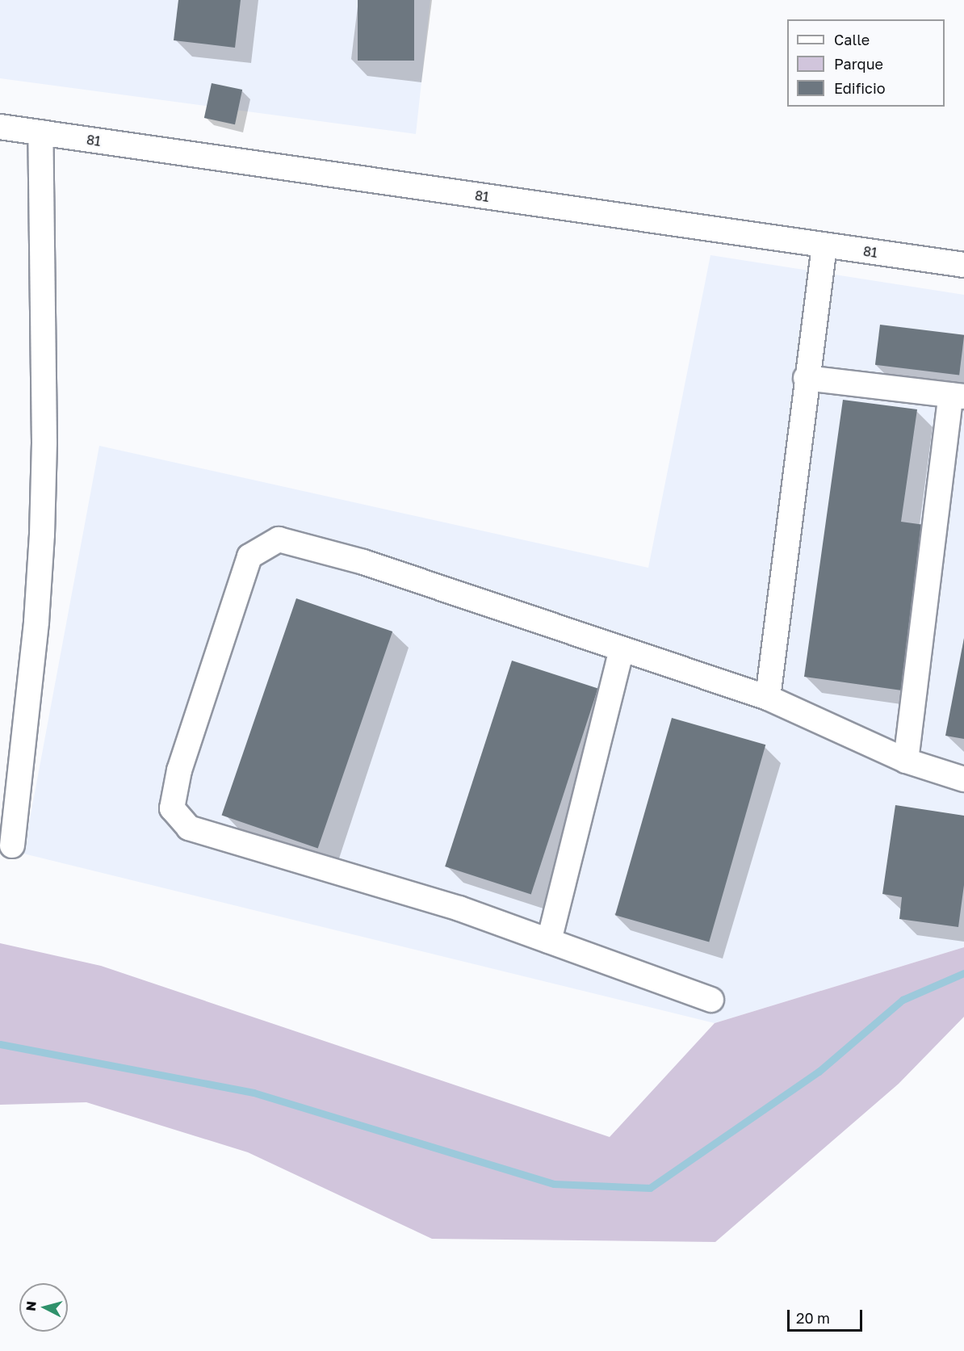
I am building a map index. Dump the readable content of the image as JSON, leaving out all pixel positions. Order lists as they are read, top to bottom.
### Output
{
  "streets": {
    "street": ["81"]
  },
  "legend": ["Calle", "Parque", "Edificio"],
  "scale_bar": "20 m",
  "north": "left"
}
